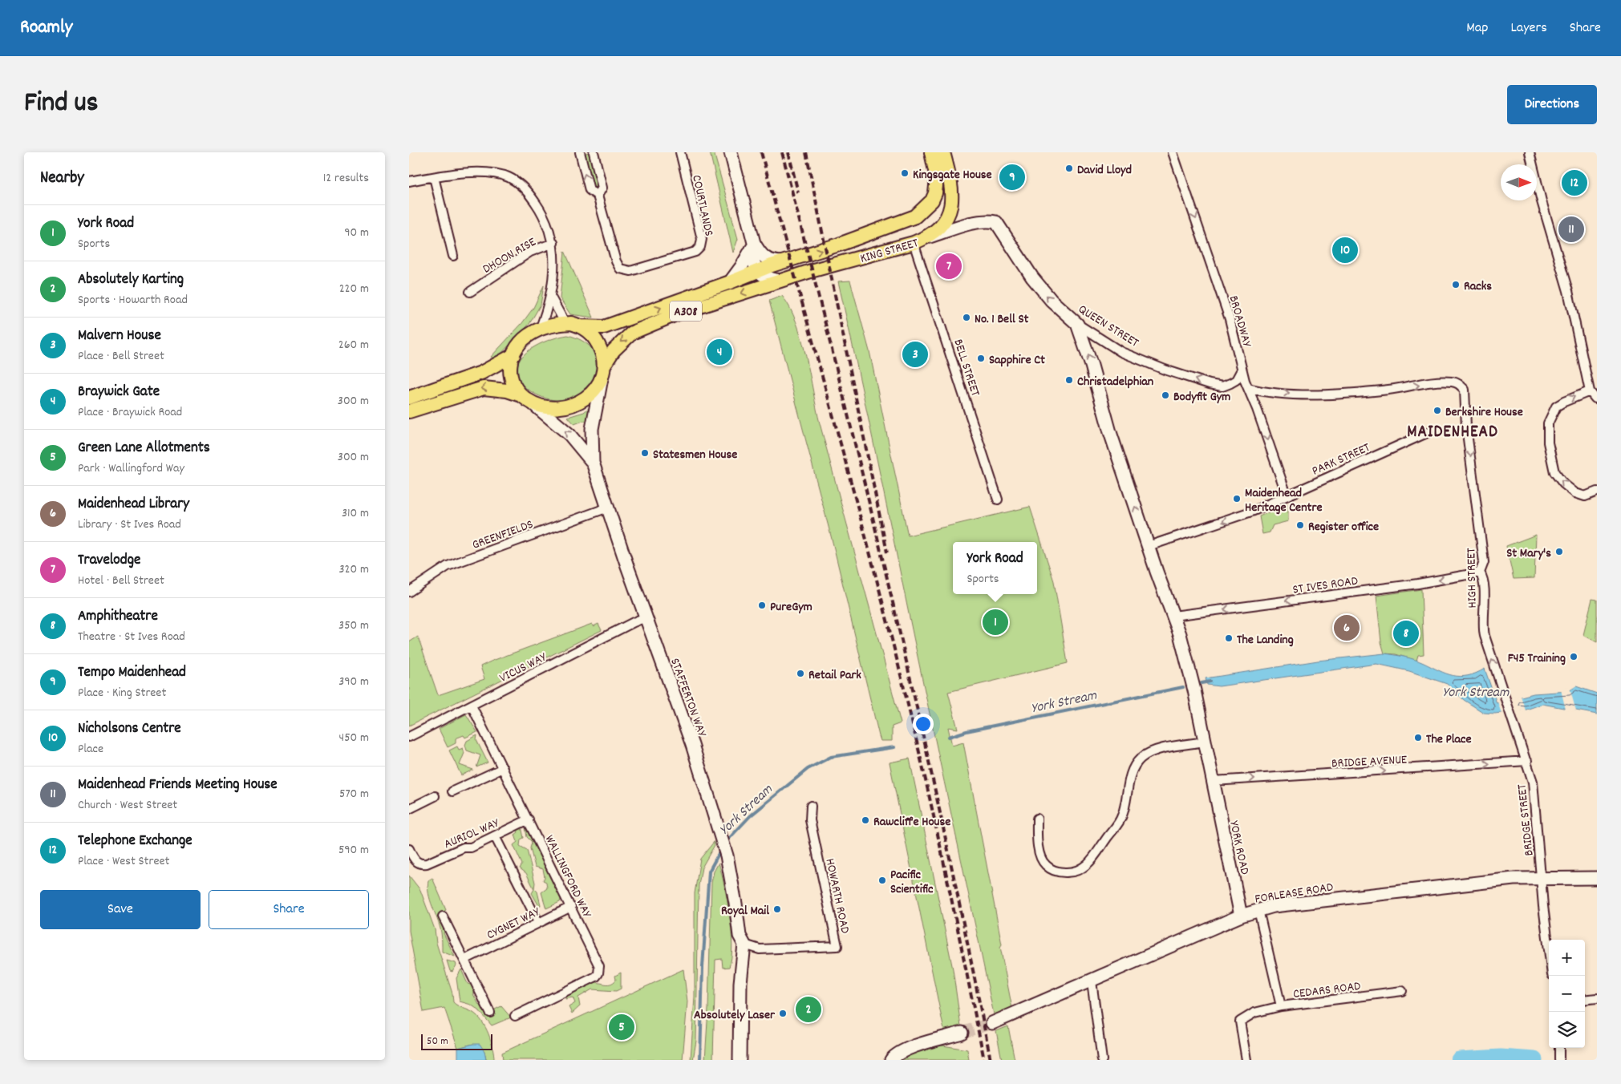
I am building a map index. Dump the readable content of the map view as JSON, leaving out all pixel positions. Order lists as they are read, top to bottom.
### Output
{
  "streets": {
    "main road": ["KING STREET", "A308"],
    "street": [
      "COURTLANDS",
      "DHOON RISE",
      "BROADWAY",
      "QUEEN STREET",
      "BELL STREET",
      "PARK STREET",
      "GREENFIELDS",
      "HIGH STREET",
      "ST IVES ROAD",
      "VICUS WAY",
      "STAFFERTON WAY",
      "BRIDGE AVENUE",
      "BRIDGE STREET",
      "AURIOL WAY",
      "YORK ROAD",
      "WALLINGFORD WAY",
      "FORLEASE ROAD",
      "HOWARTH ROAD",
      "CYGNET WAY",
      "CEDARS ROAD"
    ]
  },
  "crossings": [
    ["KING STREET", "A308"],
    ["KING STREET", "QUEEN STREET"],
    ["KING STREET", "BELL STREET"],
    ["A308", "STAFFERTON WAY"],
    ["BROADWAY", "QUEEN STREET"],
    ["BROADWAY", "PARK STREET"],
    ["BROADWAY", "HIGH STREET"],
    ["QUEEN STREET", "YORK ROAD"],
    ["PARK STREET", "YORK ROAD"],
    ["GREENFIELDS", "STAFFERTON WAY"],
    ["HIGH STREET", "ST IVES ROAD"],
    ["HIGH STREET", "BRIDGE AVENUE"],
    ["HIGH STREET", "BRIDGE STREET"],
    ["ST IVES ROAD", "YORK ROAD"],
    ["VICUS WAY", "STAFFERTON WAY"],
    ["VICUS WAY", "WALLINGFORD WAY"],
    ["STAFFERTON WAY", "HOWARTH ROAD"],
    ["BRIDGE AVENUE", "BRIDGE STREET"],
    ["BRIDGE AVENUE", "YORK ROAD"],
    ["BRIDGE STREET", "FORLEASE ROAD"],
    ["AURIOL WAY", "WALLINGFORD WAY"],
    ["YORK ROAD", "FORLEASE ROAD"],
    ["WALLINGFORD WAY", "CYGNET WAY"],
    ["FORLEASE ROAD", "CEDARS ROAD"]
  ],
  "one_way": [
    "BROADWAY",
    "QUEEN STREET",
    "PARK STREET",
    "ST IVES ROAD",
    "BRIDGE AVENUE",
    "YORK ROAD"
  ],
  "districts": ["MAIDENHEAD"],
  "water": ["York Stream"],
  "places": [
    "David Lloyd",
    "Kingsgate House",
    "Racks",
    "No. 1 Bell St",
    "Sapphire Ct",
    "Christadelphian",
    "Bodyfit Gym",
    "Berkshire House",
    "Statesmen House",
    "Maidenhead Heritage Centre",
    "Register office",
    "St Mary's",
    "PureGym",
    "The Landing",
    "F45 Training",
    "Retail Park",
    "The Place",
    "Rawcliffe House",
    "Pacific Scientific",
    "Royal Mail",
    "Absolutely Laser"
  ],
  "scale_bar": "50 m",
  "north": "right",
  "page": {
    "header": "Roamly",
    "nav": ["Map", "Layers", "Share"],
    "title": "Find us",
    "buttons": [
      "Directions",
      ["Save", "Share"]
    ],
    "heading": ["Nearby", "12 results"],
    "pins": [
      "9",
      "12",
      "11",
      "10",
      "7",
      "4",
      "3",
      "1",
      "6",
      "8",
      "2",
      "5"
    ],
    "list": [
      {
        "mark": "1",
        "name": "York Road",
        "note": "Sports",
        "value": "90 m"
      },
      {
        "mark": "2",
        "name": "Absolutely Karting",
        "note": "Sports · Howarth Road",
        "value": "220 m"
      },
      {
        "mark": "3",
        "name": "Malvern House",
        "note": "Place · Bell Street",
        "value": "260 m"
      },
      {
        "mark": "4",
        "name": "Braywick Gate",
        "note": "Place · Braywick Road",
        "value": "300 m"
      },
      {
        "mark": "5",
        "name": "Green Lane Allotments",
        "note": "Park · Wallingford Way",
        "value": "300 m"
      },
      {
        "mark": "6",
        "name": "Maidenhead Library",
        "note": "Library · St Ives Road",
        "value": "310 m"
      },
      {
        "mark": "7",
        "name": "Travelodge",
        "note": "Hotel · Bell Street",
        "value": "320 m"
      },
      {
        "mark": "8",
        "name": "Amphitheatre",
        "note": "Theatre · St Ives Road",
        "value": "350 m"
      },
      {
        "mark": "9",
        "name": "Tempo Maidenhead",
        "note": "Place · King Street",
        "value": "390 m"
      },
      {
        "mark": "10",
        "name": "Nicholsons Centre",
        "note": "Place",
        "value": "450 m"
      },
      {
        "mark": "11",
        "name": "Maidenhead Friends Meeting House",
        "note": "Church · West Street",
        "value": "570 m"
      },
      {
        "mark": "12",
        "name": "Telephone Exchange",
        "note": "Place · West Street",
        "value": "590 m"
      }
    ],
    "popup": ["York Road", "Sports"],
    "map_buttons": ["+", "−"],
    "scale": "50 m"
  }
}
